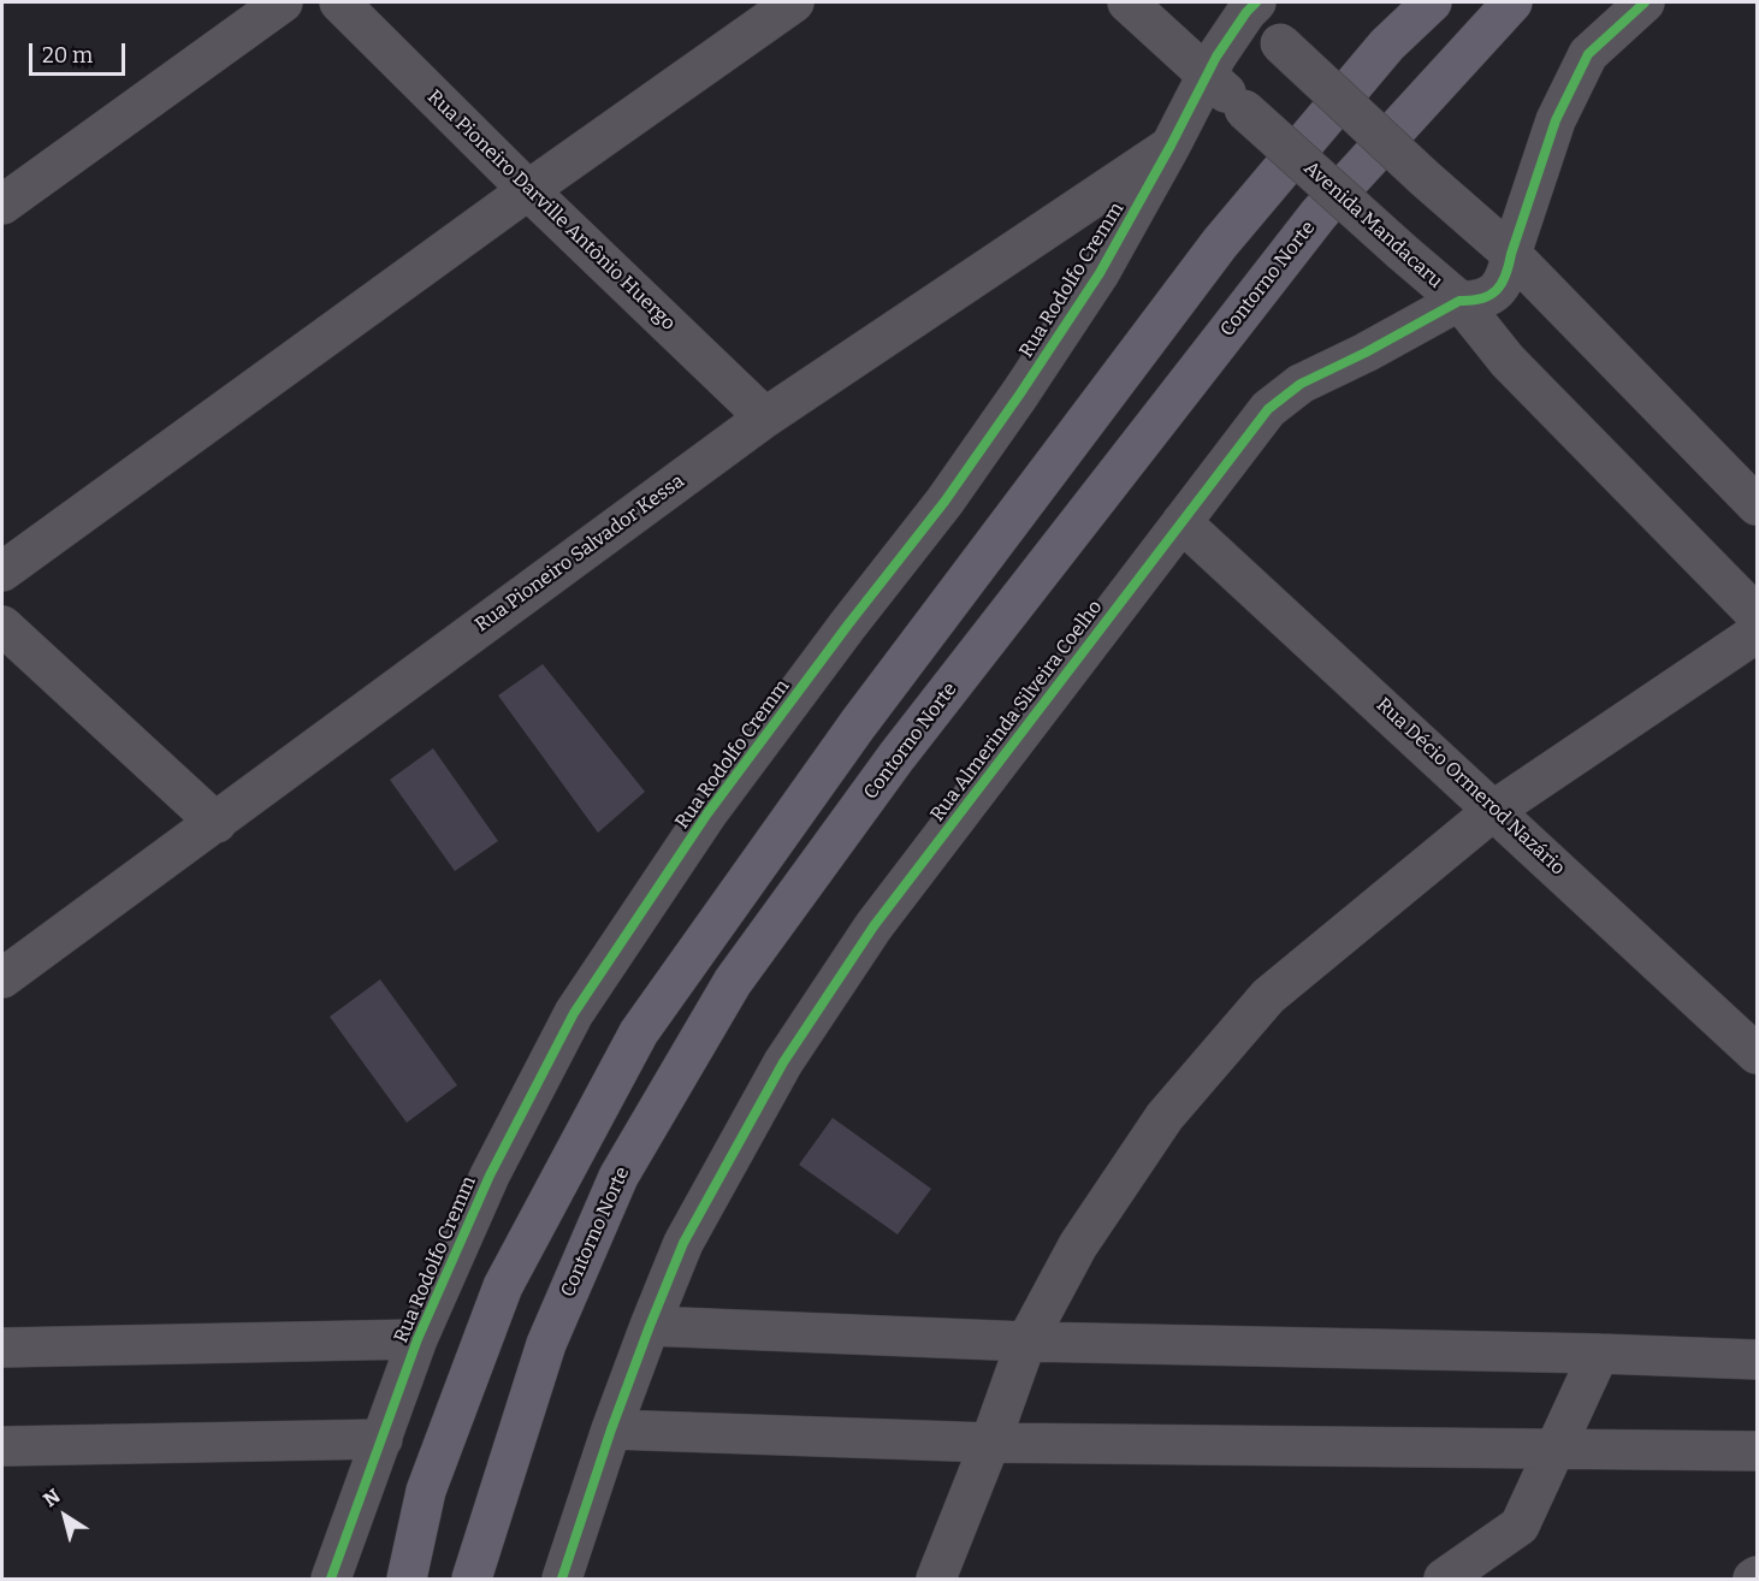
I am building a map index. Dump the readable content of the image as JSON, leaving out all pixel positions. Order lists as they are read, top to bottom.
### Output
{
  "streets": {
    "highway": ["Contorno Norte"],
    "street": [
      "Rua Pioneiro Darville Antônio Huergo",
      "Avenida Mandacaru",
      "Rua Rodolfo Cremm",
      "Rua Pioneiro Salvador Kessa",
      "Rua Almerinda Silveira Coelho",
      "Rua Décio Ormerod Nazário"
    ]
  },
  "crossings": [
    ["Rua Pioneiro Darville Antônio Huergo", "Rua Pioneiro Salvador Kessa"],
    ["Avenida Mandacaru", "Rua Rodolfo Cremm"],
    ["Avenida Mandacaru", "Rua Almerinda Silveira Coelho"],
    ["Rua Rodolfo Cremm", "Rua Pioneiro Salvador Kessa"],
    ["Rua Almerinda Silveira Coelho", "Rua Décio Ormerod Nazário"]
  ],
  "scale_bar": "20 m",
  "north": "top left"
}
